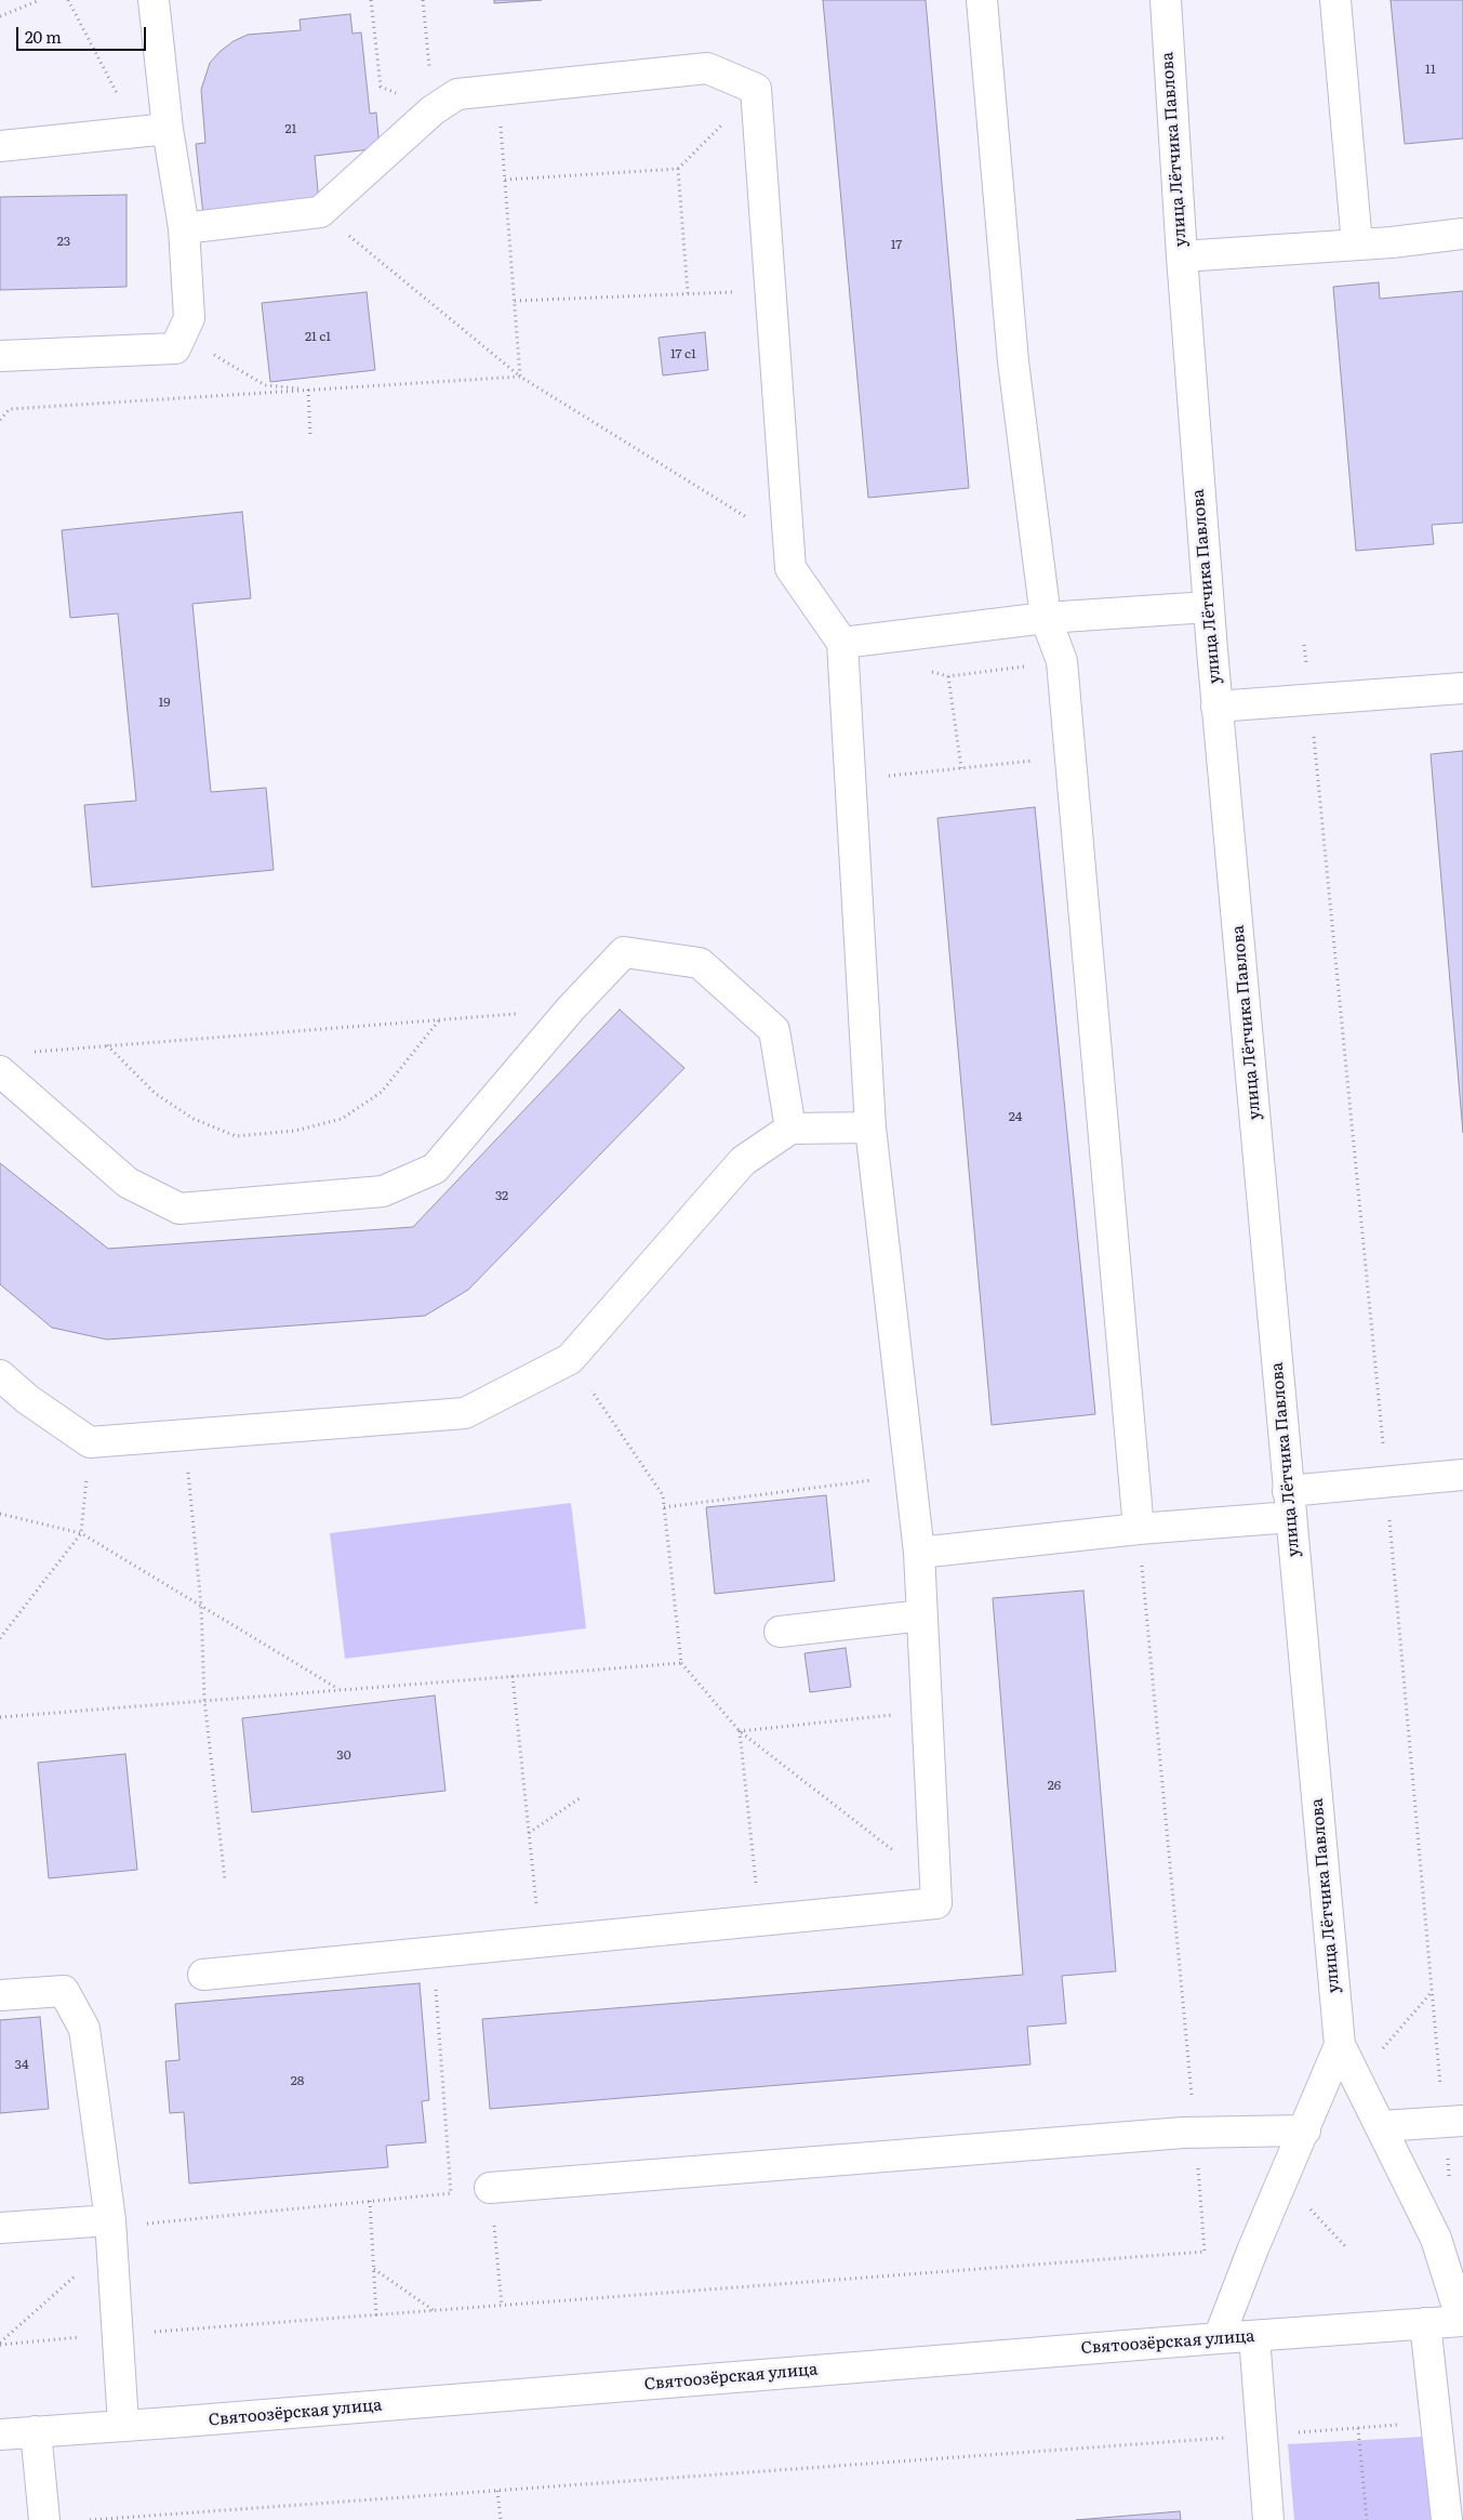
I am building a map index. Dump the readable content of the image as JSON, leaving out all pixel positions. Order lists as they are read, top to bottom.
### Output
{
  "streets": {
    "street": ["улица Лётчика Павлова", "Святоозёрская улица"]
  },
  "crossings": [
    ["улица Лётчика Павлова", "Святоозёрская улица"]
  ],
  "house_numbers": [
    "11",
    "21",
    "23",
    "17",
    "21 c1",
    "17 c1",
    "19",
    "24",
    "32",
    "30",
    "26",
    "34",
    "28"
  ],
  "scale_bar": "20 m"
}
